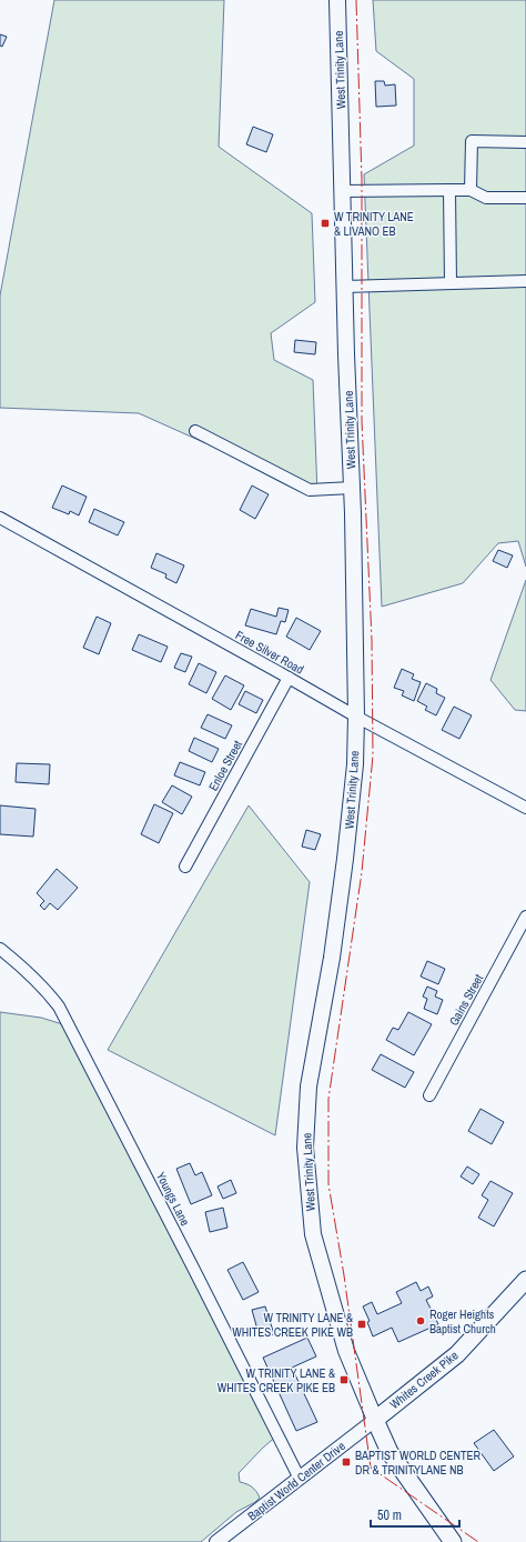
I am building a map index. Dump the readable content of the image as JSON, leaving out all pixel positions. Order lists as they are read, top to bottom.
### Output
{
  "streets": {
    "main road": ["West Trinity Lane", "Whites Creek Pike"],
    "street": [
      "Free Silver Road",
      "Enloe Street",
      "Gains Street",
      "Youngs Lane",
      "Baptist World Center Drive"
    ]
  },
  "crossings": [
    ["West Trinity Lane", "Free Silver Road"],
    ["West Trinity Lane", "Whites Creek Pike"],
    ["West Trinity Lane", "Baptist World Center Drive"],
    ["Free Silver Road", "Enloe Street"],
    ["Youngs Lane", "Baptist World Center Drive"],
    ["Whites Creek Pike", "Baptist World Center Drive"]
  ],
  "places": {
    "transit": [
      "W TRINITY LANE & LIVANO EB",
      "W TRINITY LANE & WHITES CREEK PIKE WB",
      "W TRINITY LANE & WHITES CREEK PIKE EB",
      "BAPTIST WORLD CENTER DR & TRINITYLANE NB"
    ],
    "other": ["Roger Heights Baptist Church"]
  },
  "scale_bar": "50 m"
}
